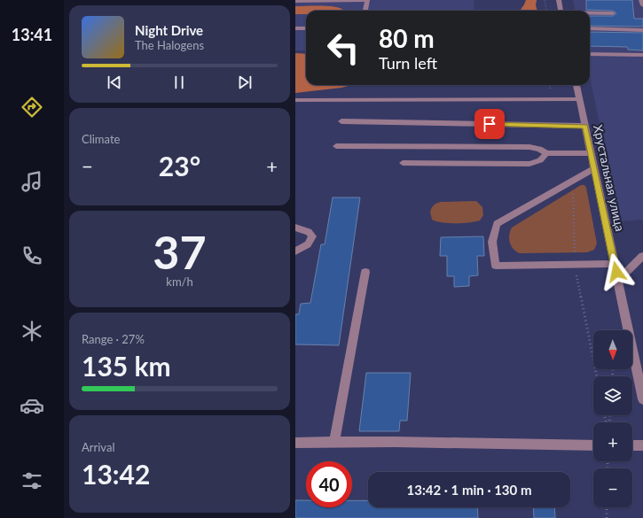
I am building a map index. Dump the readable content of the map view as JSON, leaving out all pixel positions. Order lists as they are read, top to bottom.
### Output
{
  "streets": {
    "street": ["Хрустальная улица"]
  },
  "north": "bottom",
  "page": {
    "tabs": "13:41",
    "turn": ["80 m", "Turn left"],
    "song": ["Night Drive", "The Halogens"],
    "tile": [
      "Climate",
      ["37", "km/h"],
      ["Range · 27%", "135 km"],
      ["Arrival", "13:42"]
    ],
    "heat": ["−", "23°", "+"],
    "map_buttons": ["+", "−"],
    "limit": "40",
    "trip": "13:42 · 1 min · 130 m"
  }
}
